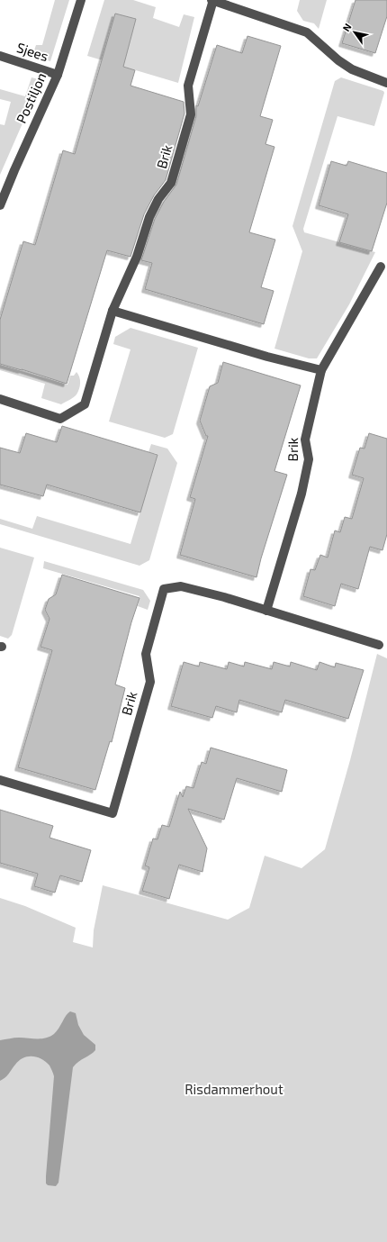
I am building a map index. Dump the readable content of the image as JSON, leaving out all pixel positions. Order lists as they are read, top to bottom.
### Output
{
  "streets": {
    "street": ["Sjees", "Postiljon", "Brik"]
  },
  "crossings": [
    ["Sjees", "Postiljon"]
  ],
  "parks": ["Risdammerhout"],
  "north": "top left"
}
